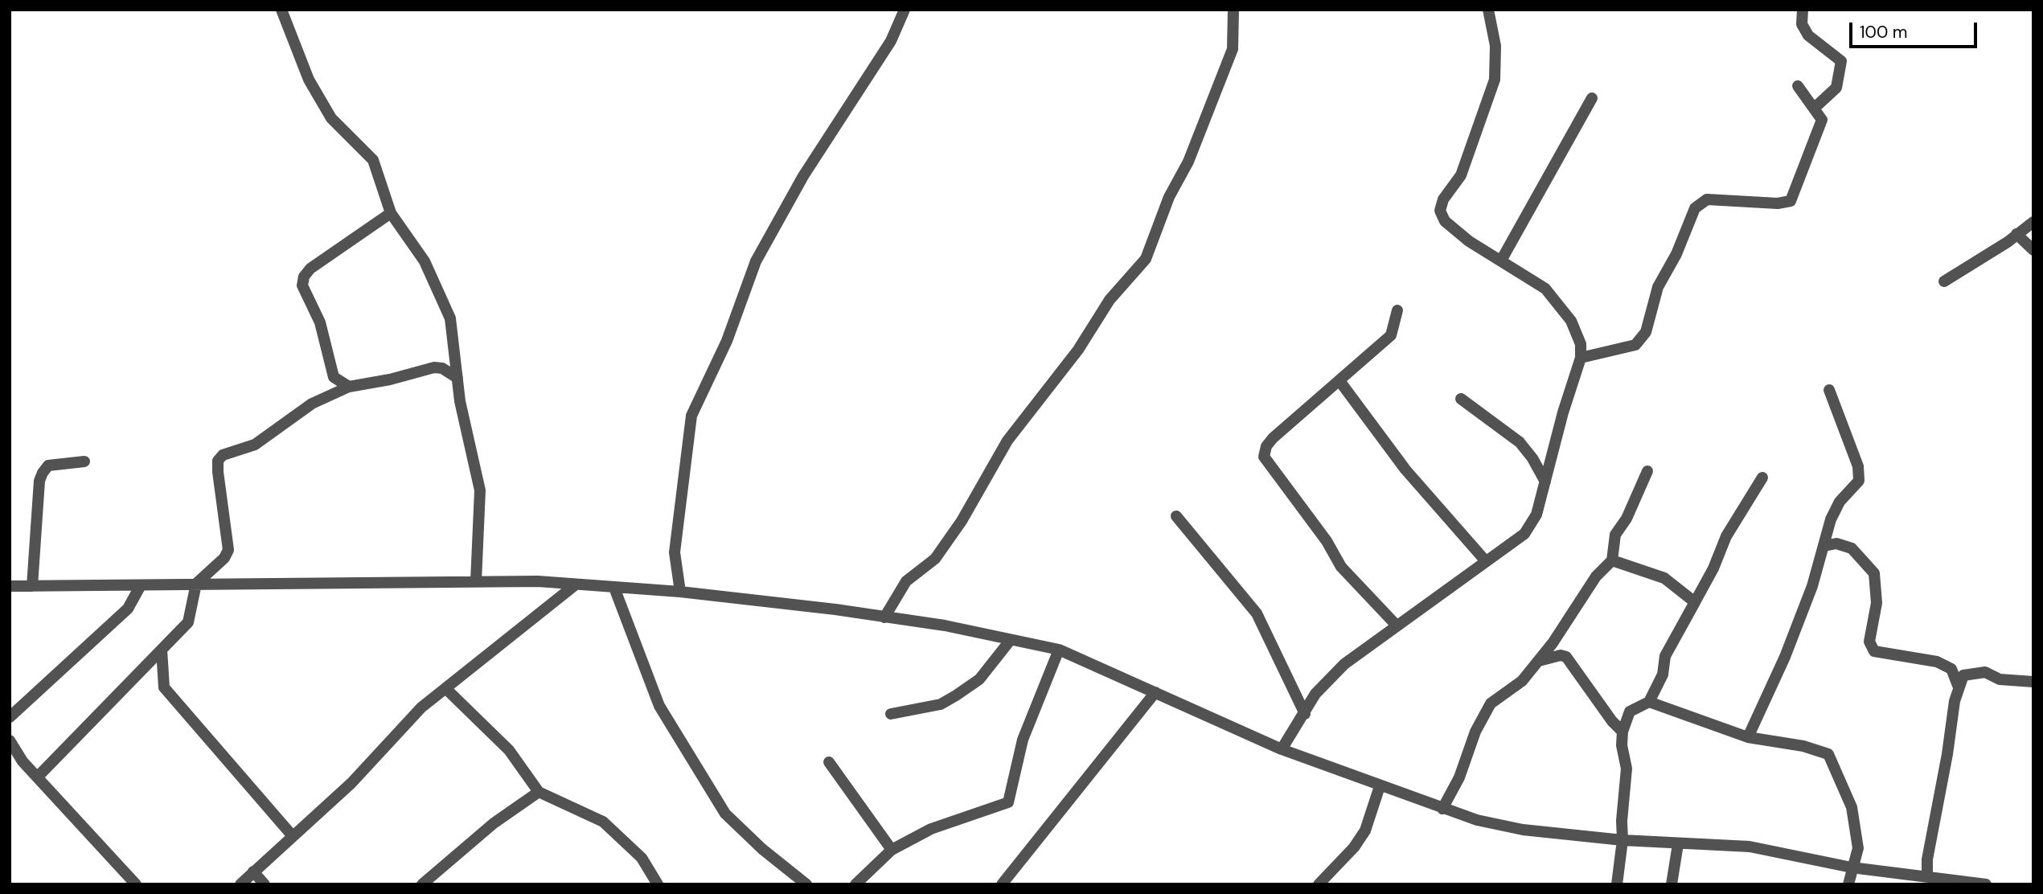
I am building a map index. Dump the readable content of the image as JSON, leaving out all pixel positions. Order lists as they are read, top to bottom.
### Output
{
  "scale_bar": "100 m"
}
